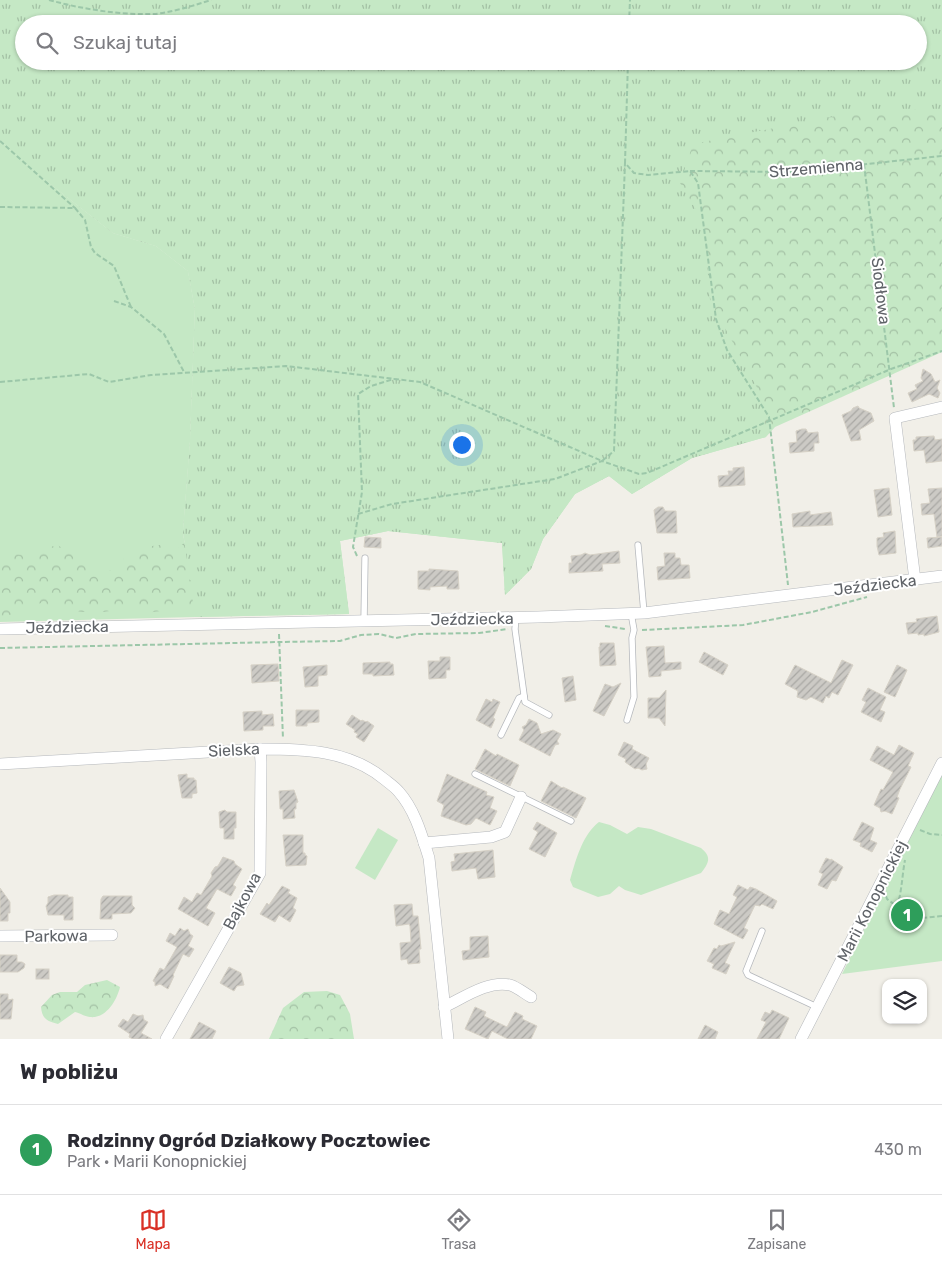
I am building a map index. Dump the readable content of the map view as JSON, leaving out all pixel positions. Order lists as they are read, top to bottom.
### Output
{
  "streets": {
    "street": [
      "Jeździecka",
      "Sielska",
      "Bajkowa",
      "Marii Konopnickiej",
      "Parkowa"
    ],
    "path": ["Strzemienna", "Siodłowa"]
  },
  "crossings": [
    ["Strzemienna", "Siodłowa"],
    ["Sielska", "Bajkowa"]
  ],
  "page": {
    "search": "Szukaj tutaj",
    "pins": "1",
    "heading": "W pobliżu",
    "list": [
      {
        "mark": "1",
        "name": "Rodzinny Ogród Działkowy Pocztowiec",
        "note": "Park · Marii Konopnickiej",
        "value": "430 m"
      }
    ],
    "nav": ["Mapa", "Trasa", "Zapisane"]
  }
}
